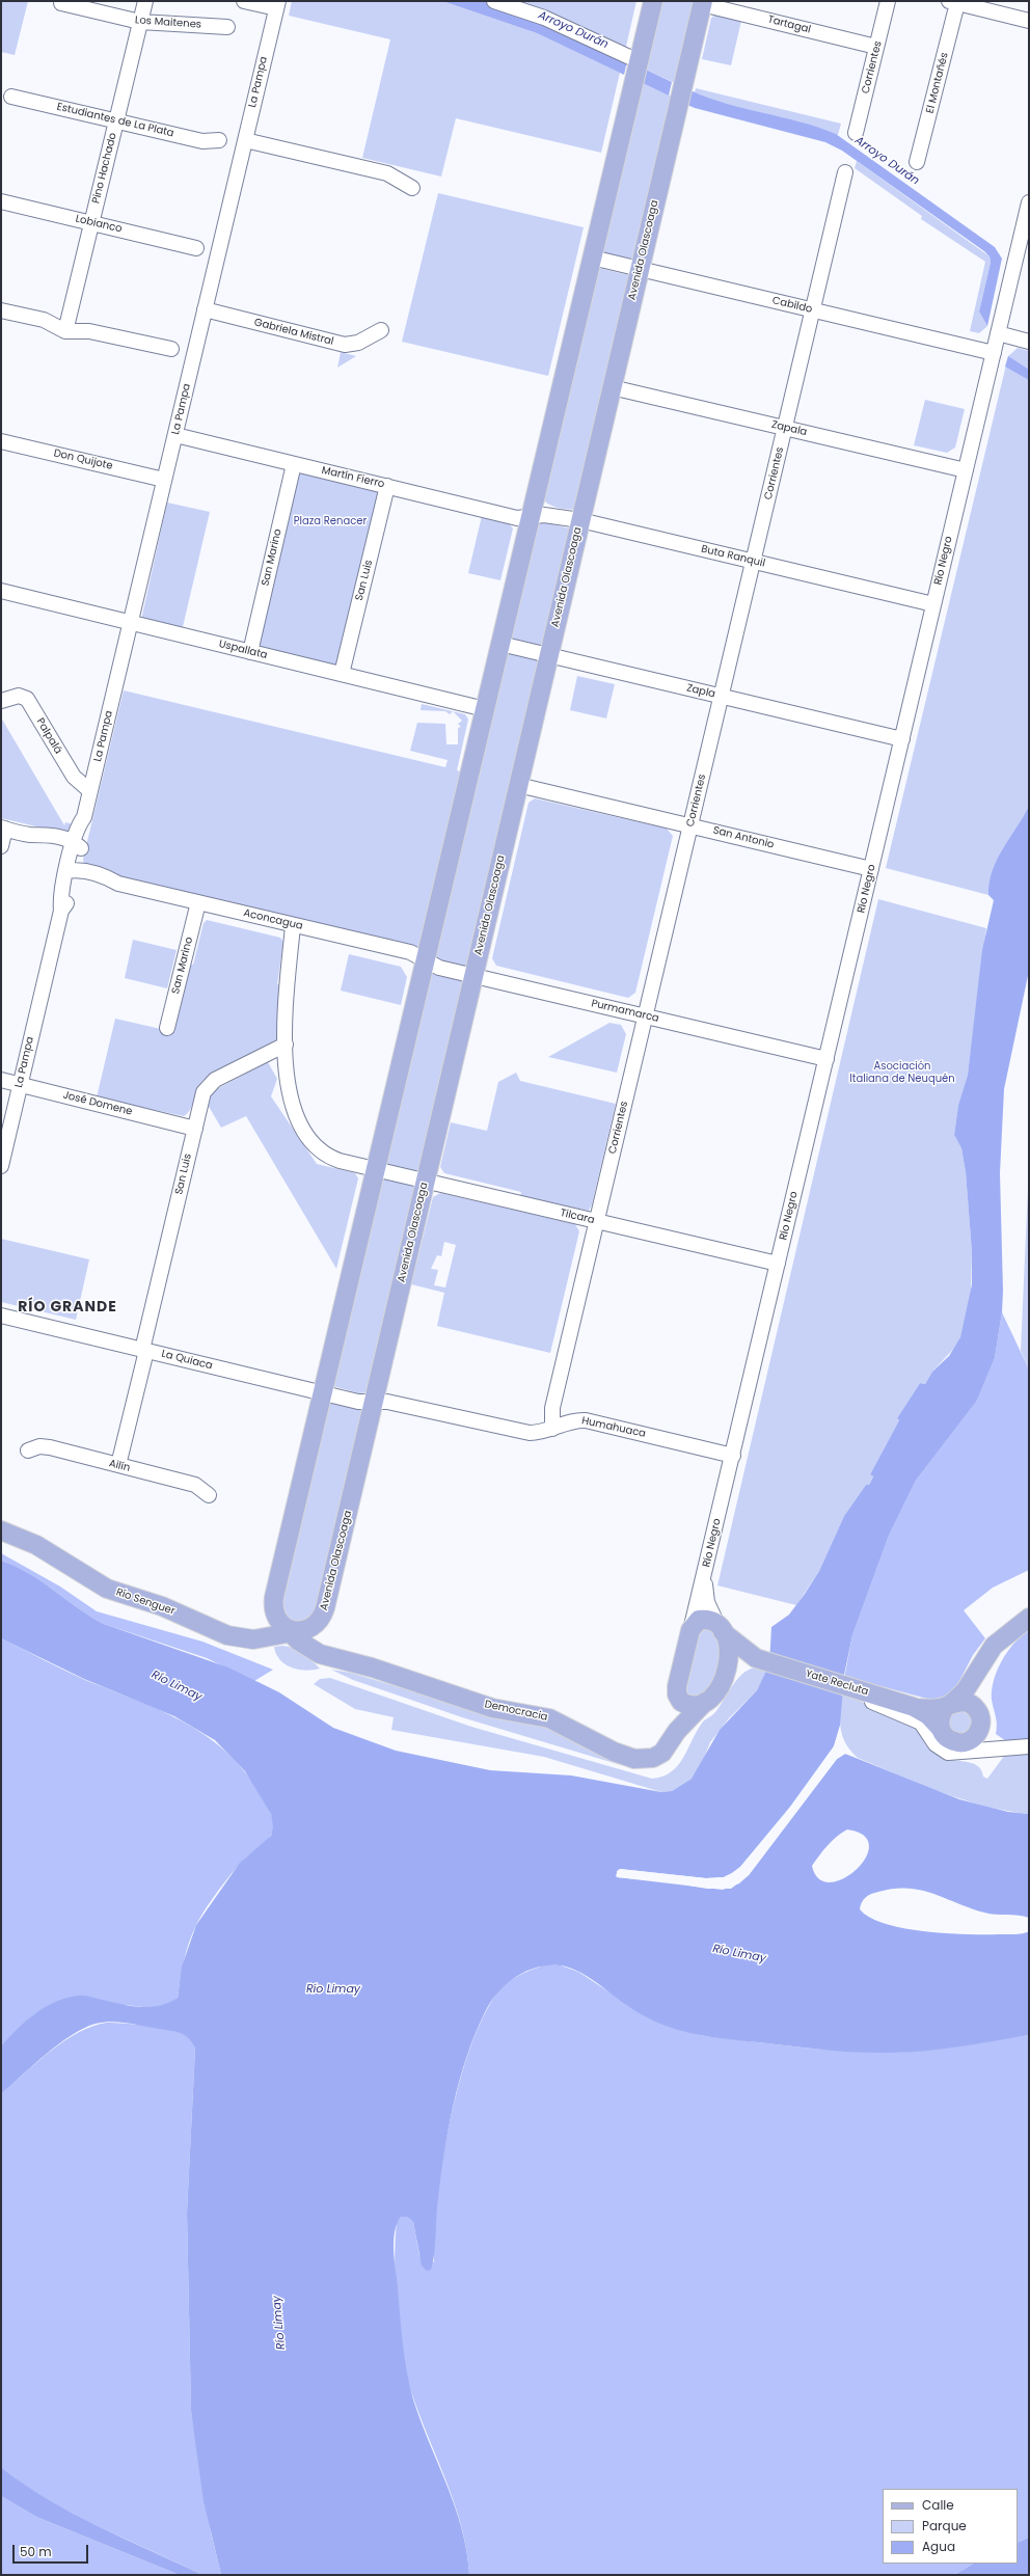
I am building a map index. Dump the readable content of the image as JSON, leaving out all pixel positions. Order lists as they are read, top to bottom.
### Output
{
  "streets": {
    "main road": [
      "Avenida Olascoaga",
      "Río Negro",
      "Río Senguer",
      "Yate Recluta",
      "Democracia"
    ],
    "street": [
      "Los Maitenes",
      "Tartagal",
      "Corrientes",
      "La Pampa",
      "El Montañés",
      "Estudiantes de La Plata",
      "Pino Hachado",
      "Lobianco",
      "Cabildo",
      "Gabriela Mistral",
      "Zapala",
      "Don Quijote",
      "Martín Fierro",
      "Buta Ranquil",
      "San Marino",
      "San Luis",
      "Uspallata",
      "Zapla",
      "Palpalá",
      "San Antonio",
      "Aconcagua",
      "Purmamarca",
      "José Domene",
      "Tilcara",
      "La Quiaca",
      "Humahuaca",
      "Ailín"
    ]
  },
  "crossings": [
    ["Los Maitenes", "Pino Hachado"],
    ["Tartagal", "Corrientes"],
    ["Tartagal", "Avenida Olascoaga"],
    ["Corrientes", "Cabildo"],
    ["Corrientes", "Zapala"],
    ["Corrientes", "Buta Ranquil"],
    ["Corrientes", "Zapla"],
    ["Corrientes", "San Antonio"],
    ["Corrientes", "Purmamarca"],
    ["Corrientes", "Tilcara"],
    ["Corrientes", "Humahuaca"],
    ["La Pampa", "Gabriela Mistral"],
    ["La Pampa", "Don Quijote"],
    ["La Pampa", "Martín Fierro"],
    ["La Pampa", "Uspallata"],
    ["La Pampa", "Palpalá"],
    ["La Pampa", "Aconcagua"],
    ["La Pampa", "José Domene"],
    ["Estudiantes de La Plata", "Pino Hachado"],
    ["Pino Hachado", "Lobianco"],
    ["Avenida Olascoaga", "Cabildo"],
    ["Avenida Olascoaga", "Zapala"],
    ["Avenida Olascoaga", "Buta Ranquil"],
    ["Avenida Olascoaga", "Zapla"],
    ["Avenida Olascoaga", "San Antonio"],
    ["Avenida Olascoaga", "Purmamarca"],
    ["Avenida Olascoaga", "Tilcara"],
    ["Avenida Olascoaga", "La Quiaca"],
    ["Avenida Olascoaga", "Humahuaca"],
    ["Avenida Olascoaga", "Río Senguer"],
    ["Avenida Olascoaga", "Democracia"],
    ["Cabildo", "Río Negro"],
    ["Zapala", "Río Negro"],
    ["Martín Fierro", "Buta Ranquil"],
    ["Martín Fierro", "San Marino"],
    ["Martín Fierro", "San Luis"],
    ["Buta Ranquil", "Río Negro"],
    ["San Marino", "Uspallata"],
    ["San Marino", "Aconcagua"],
    ["Río Negro", "Zapla"],
    ["Río Negro", "San Antonio"],
    ["Río Negro", "Purmamarca"],
    ["Río Negro", "Tilcara"],
    ["Río Negro", "Humahuaca"],
    ["Río Negro", "Yate Recluta"],
    ["Río Negro", "Democracia"],
    ["San Luis", "Uspallata"],
    ["San Luis", "José Domene"],
    ["San Luis", "Tilcara"],
    ["San Luis", "La Quiaca"],
    ["San Luis", "Ailín"],
    ["Aconcagua", "Purmamarca"],
    ["Aconcagua", "Tilcara"],
    ["La Quiaca", "Humahuaca"],
    ["Río Senguer", "Democracia"]
  ],
  "districts": ["RÍO GRANDE"],
  "water": ["Arroyo Durán", "Río Limay"],
  "parks": ["Plaza Renacer", "Asociación Italiana de Neuquén"],
  "legend": ["Calle", "Parque", "Agua"],
  "scale_bar": "50 m"
}
